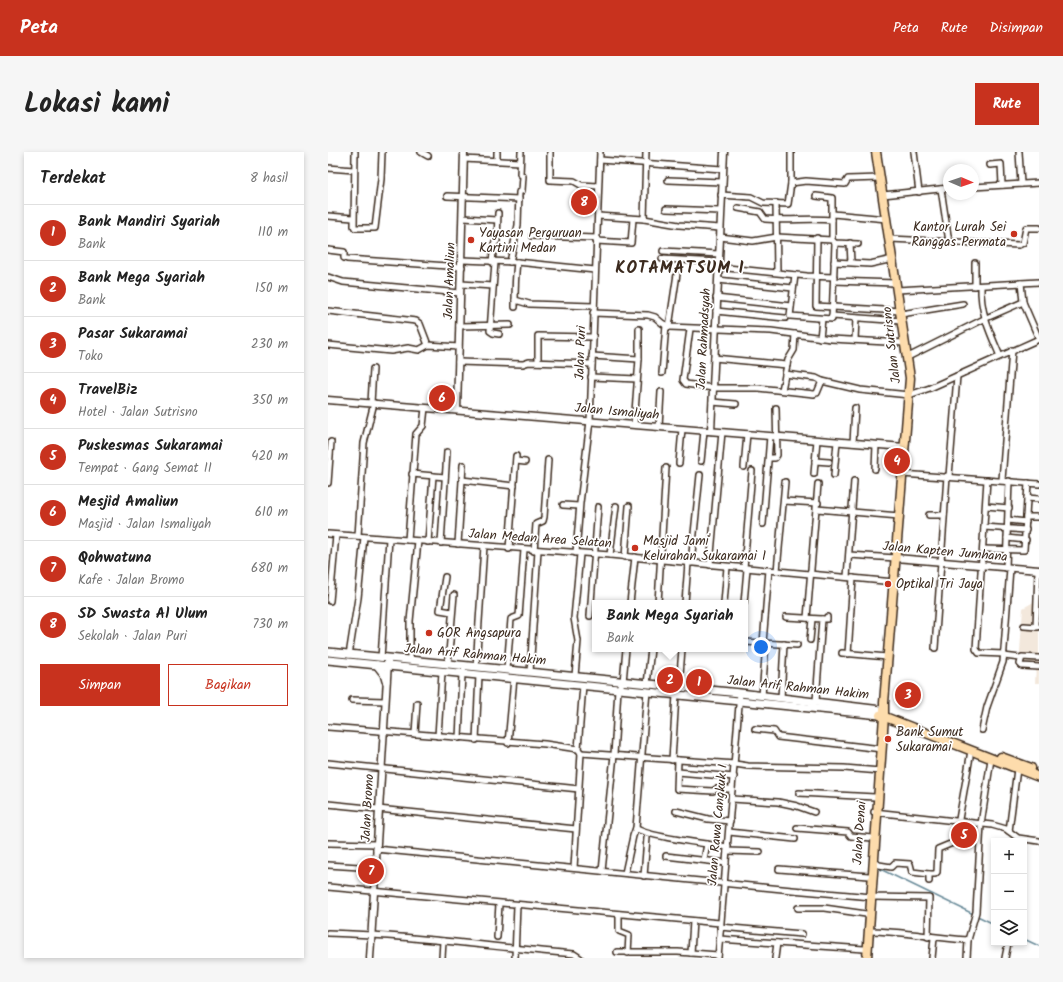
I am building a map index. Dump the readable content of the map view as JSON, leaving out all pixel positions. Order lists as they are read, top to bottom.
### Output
{
  "streets": {
    "main road": ["Jalan Sutrisno", "Jalan Arif Rahman Hakim", "Jalan Denai"],
    "street": [
      "Jalan Amaliun",
      "Jalan Rahmadsyah",
      "Jalan Puri",
      "Jalan Ismaliyah",
      "Jalan Medan Area Selatan",
      "Jalan Kapten Jumhana",
      "Jalan Bromo",
      "Jalan Rawa Cangkuk I"
    ]
  },
  "crossings": [
    ["Jalan Amaliun", "Jalan Ismaliyah"],
    ["Jalan Rahmadsyah", "Jalan Ismaliyah"],
    ["Jalan Sutrisno", "Jalan Ismaliyah"],
    ["Jalan Sutrisno", "Jalan Medan Area Selatan"],
    ["Jalan Sutrisno", "Jalan Kapten Jumhana"],
    ["Jalan Sutrisno", "Jalan Arif Rahman Hakim"],
    ["Jalan Sutrisno", "Jalan Denai"],
    ["Jalan Puri", "Jalan Ismaliyah"],
    ["Jalan Puri", "Jalan Medan Area Selatan"],
    ["Jalan Puri", "Jalan Arif Rahman Hakim"],
    ["Jalan Arif Rahman Hakim", "Jalan Bromo"],
    ["Jalan Arif Rahman Hakim", "Jalan Rawa Cangkuk I"],
    ["Jalan Arif Rahman Hakim", "Jalan Denai"]
  ],
  "districts": ["KOTAMATSUM I"],
  "places": [
    "Kantor Lurah Sei Ranggas Permata",
    "Yayasan Perguruan Kartini Medan",
    "Masjid Jami' Kelurahan Sukaramai I",
    "Optikal Tri Jaya",
    "GOR Angsapura",
    "Bank Sumut Sukaramai"
  ],
  "north": "right",
  "page": {
    "header": "Peta",
    "nav": ["Peta", "Rute", "Disimpan"],
    "title": "Lokasi kami",
    "buttons": [
      "Rute",
      ["Simpan", "Bagikan"]
    ],
    "heading": ["Terdekat", "8 hasil"],
    "pins": [
      "8",
      "6",
      "4",
      "2",
      "1",
      "3",
      "5",
      "7"
    ],
    "list": [
      {
        "mark": "1",
        "name": "Bank Mandiri Syariah",
        "note": "Bank",
        "value": "110 m"
      },
      {
        "mark": "2",
        "name": "Bank Mega Syariah",
        "note": "Bank",
        "value": "150 m"
      },
      {
        "mark": "3",
        "name": "Pasar Sukaramai",
        "note": "Toko",
        "value": "230 m"
      },
      {
        "mark": "4",
        "name": "TravelBiz",
        "note": "Hotel · Jalan Sutrisno",
        "value": "350 m"
      },
      {
        "mark": "5",
        "name": "Puskesmas Sukaramai",
        "note": "Tempat · Gang Semat II",
        "value": "420 m"
      },
      {
        "mark": "6",
        "name": "Mesjid Amaliun",
        "note": "Masjid · Jalan Ismaliyah",
        "value": "610 m"
      },
      {
        "mark": "7",
        "name": "Qohwatuna",
        "note": "Kafe · Jalan Bromo",
        "value": "680 m"
      },
      {
        "mark": "8",
        "name": "SD Swasta Al Ulum",
        "note": "Sekolah · Jalan Puri",
        "value": "730 m"
      }
    ],
    "popup": ["Bank Mega Syariah", "Bank"],
    "map_buttons": ["+", "−"]
  }
}
